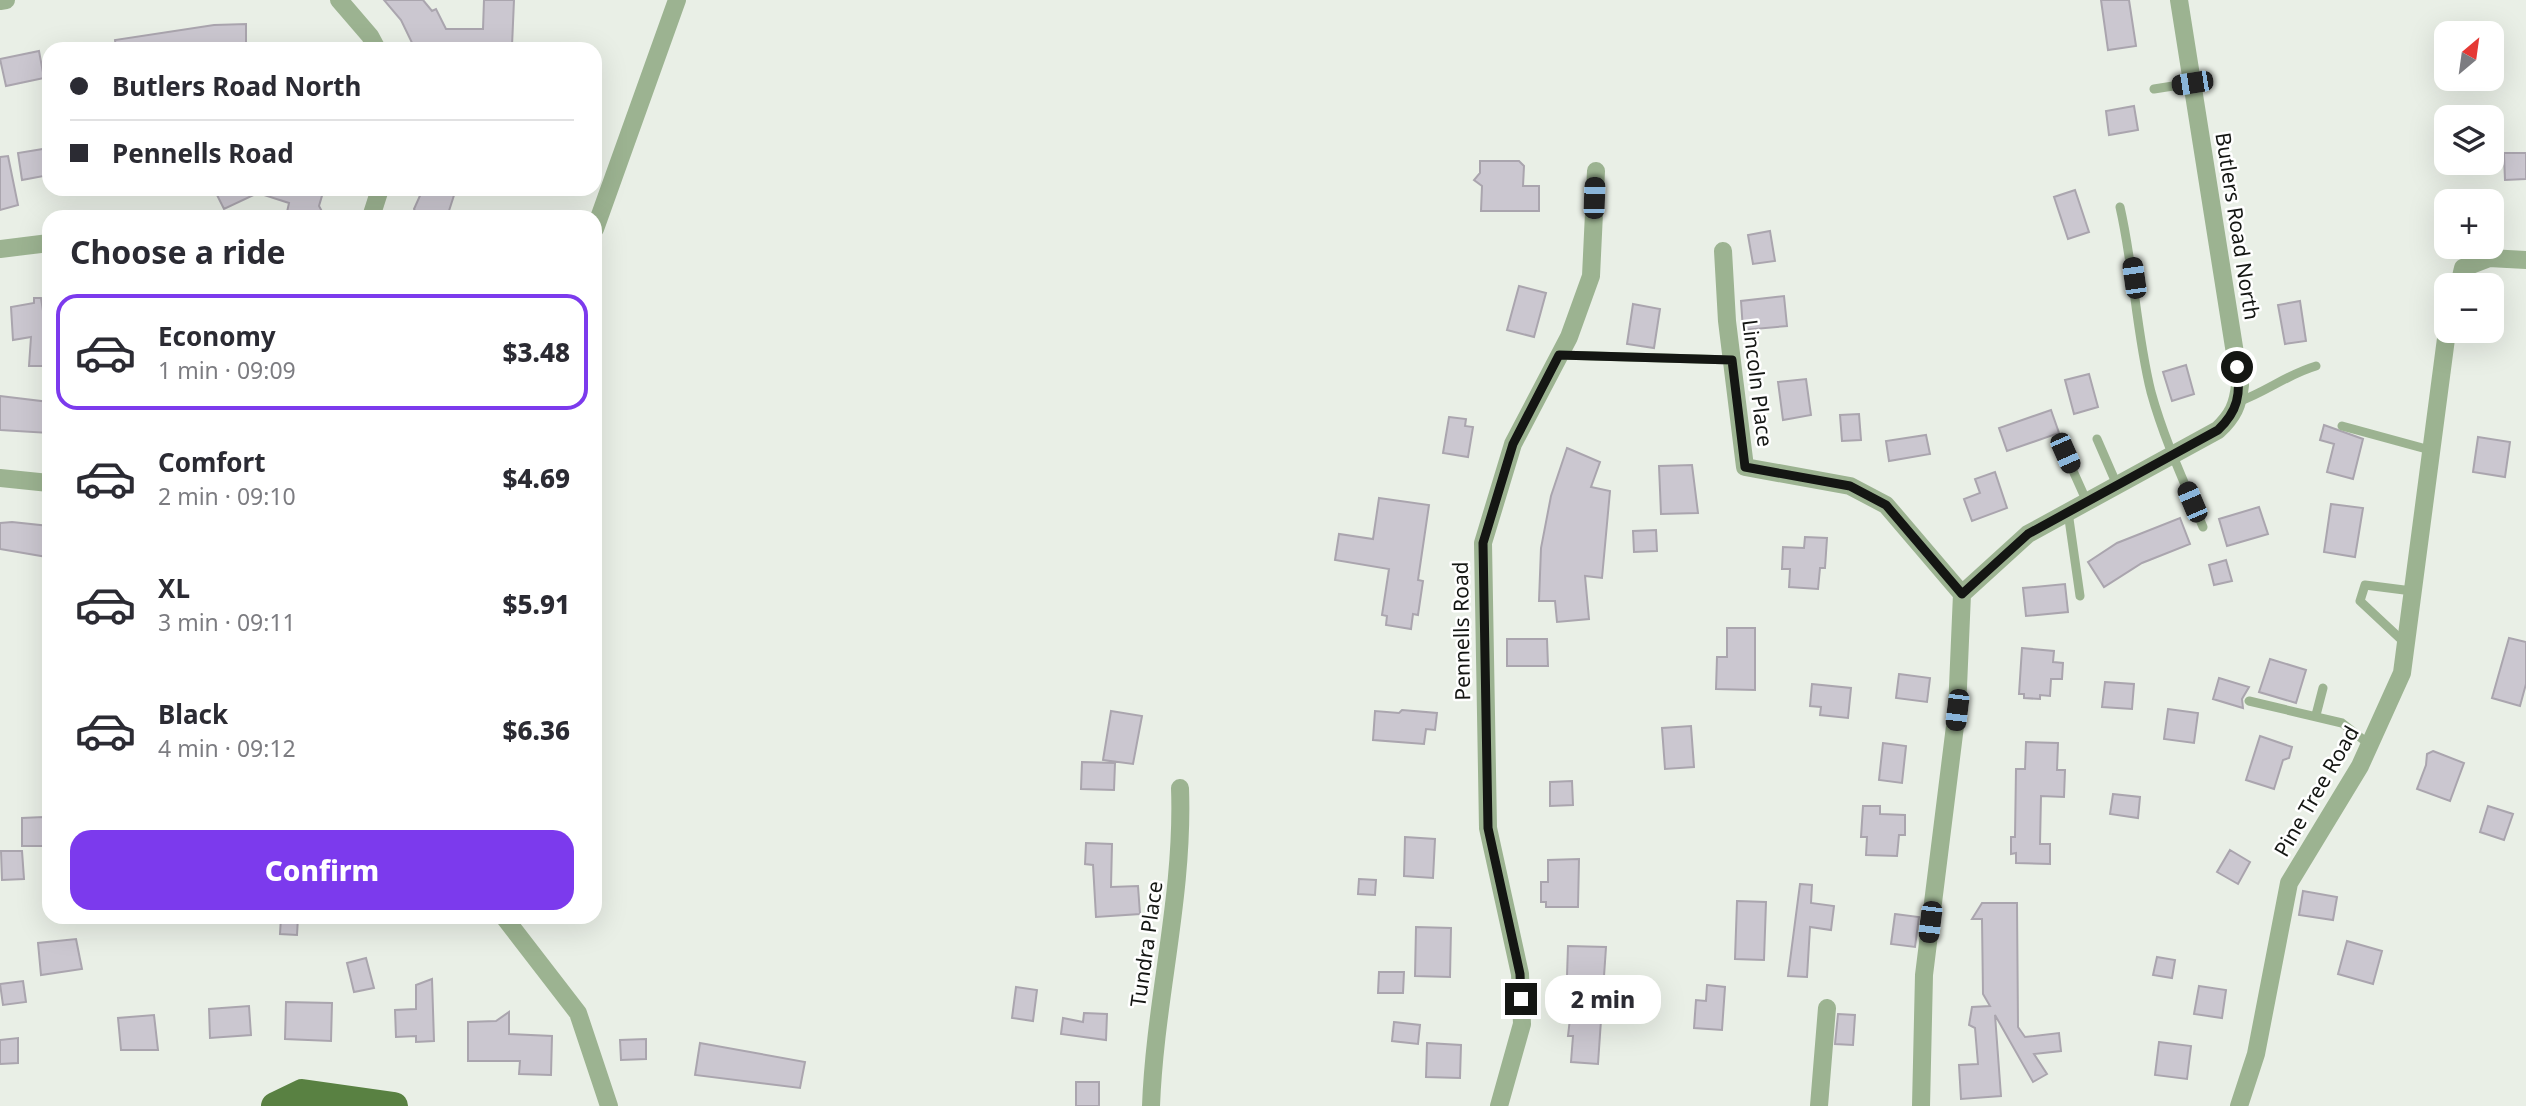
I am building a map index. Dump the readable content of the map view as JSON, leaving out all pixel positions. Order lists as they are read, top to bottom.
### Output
{
  "streets": {
    "street": [
      "Butlers Road North",
      "Lincoln Place",
      "Pennells Road",
      "Pine Tree Road",
      "Tundra Place"
    ]
  },
  "north": "top right",
  "page": {
    "map_buttons": ["+", "−"],
    "banner": ["Butlers Road North", "Pennells Road"],
    "heading": "Choose a ride",
    "list": [
      {
        "name": "Economy",
        "note": "1 min · 09:09",
        "value": "$3.48"
      },
      {
        "name": "Comfort",
        "note": "2 min · 09:10",
        "value": "$4.69"
      },
      {
        "name": "XL",
        "note": "3 min · 09:11",
        "value": "$5.91"
      },
      {
        "name": "Black",
        "note": "4 min · 09:12",
        "value": "$6.36"
      }
    ],
    "buttons": "Confirm",
    "bubble": "2 min"
  }
}
